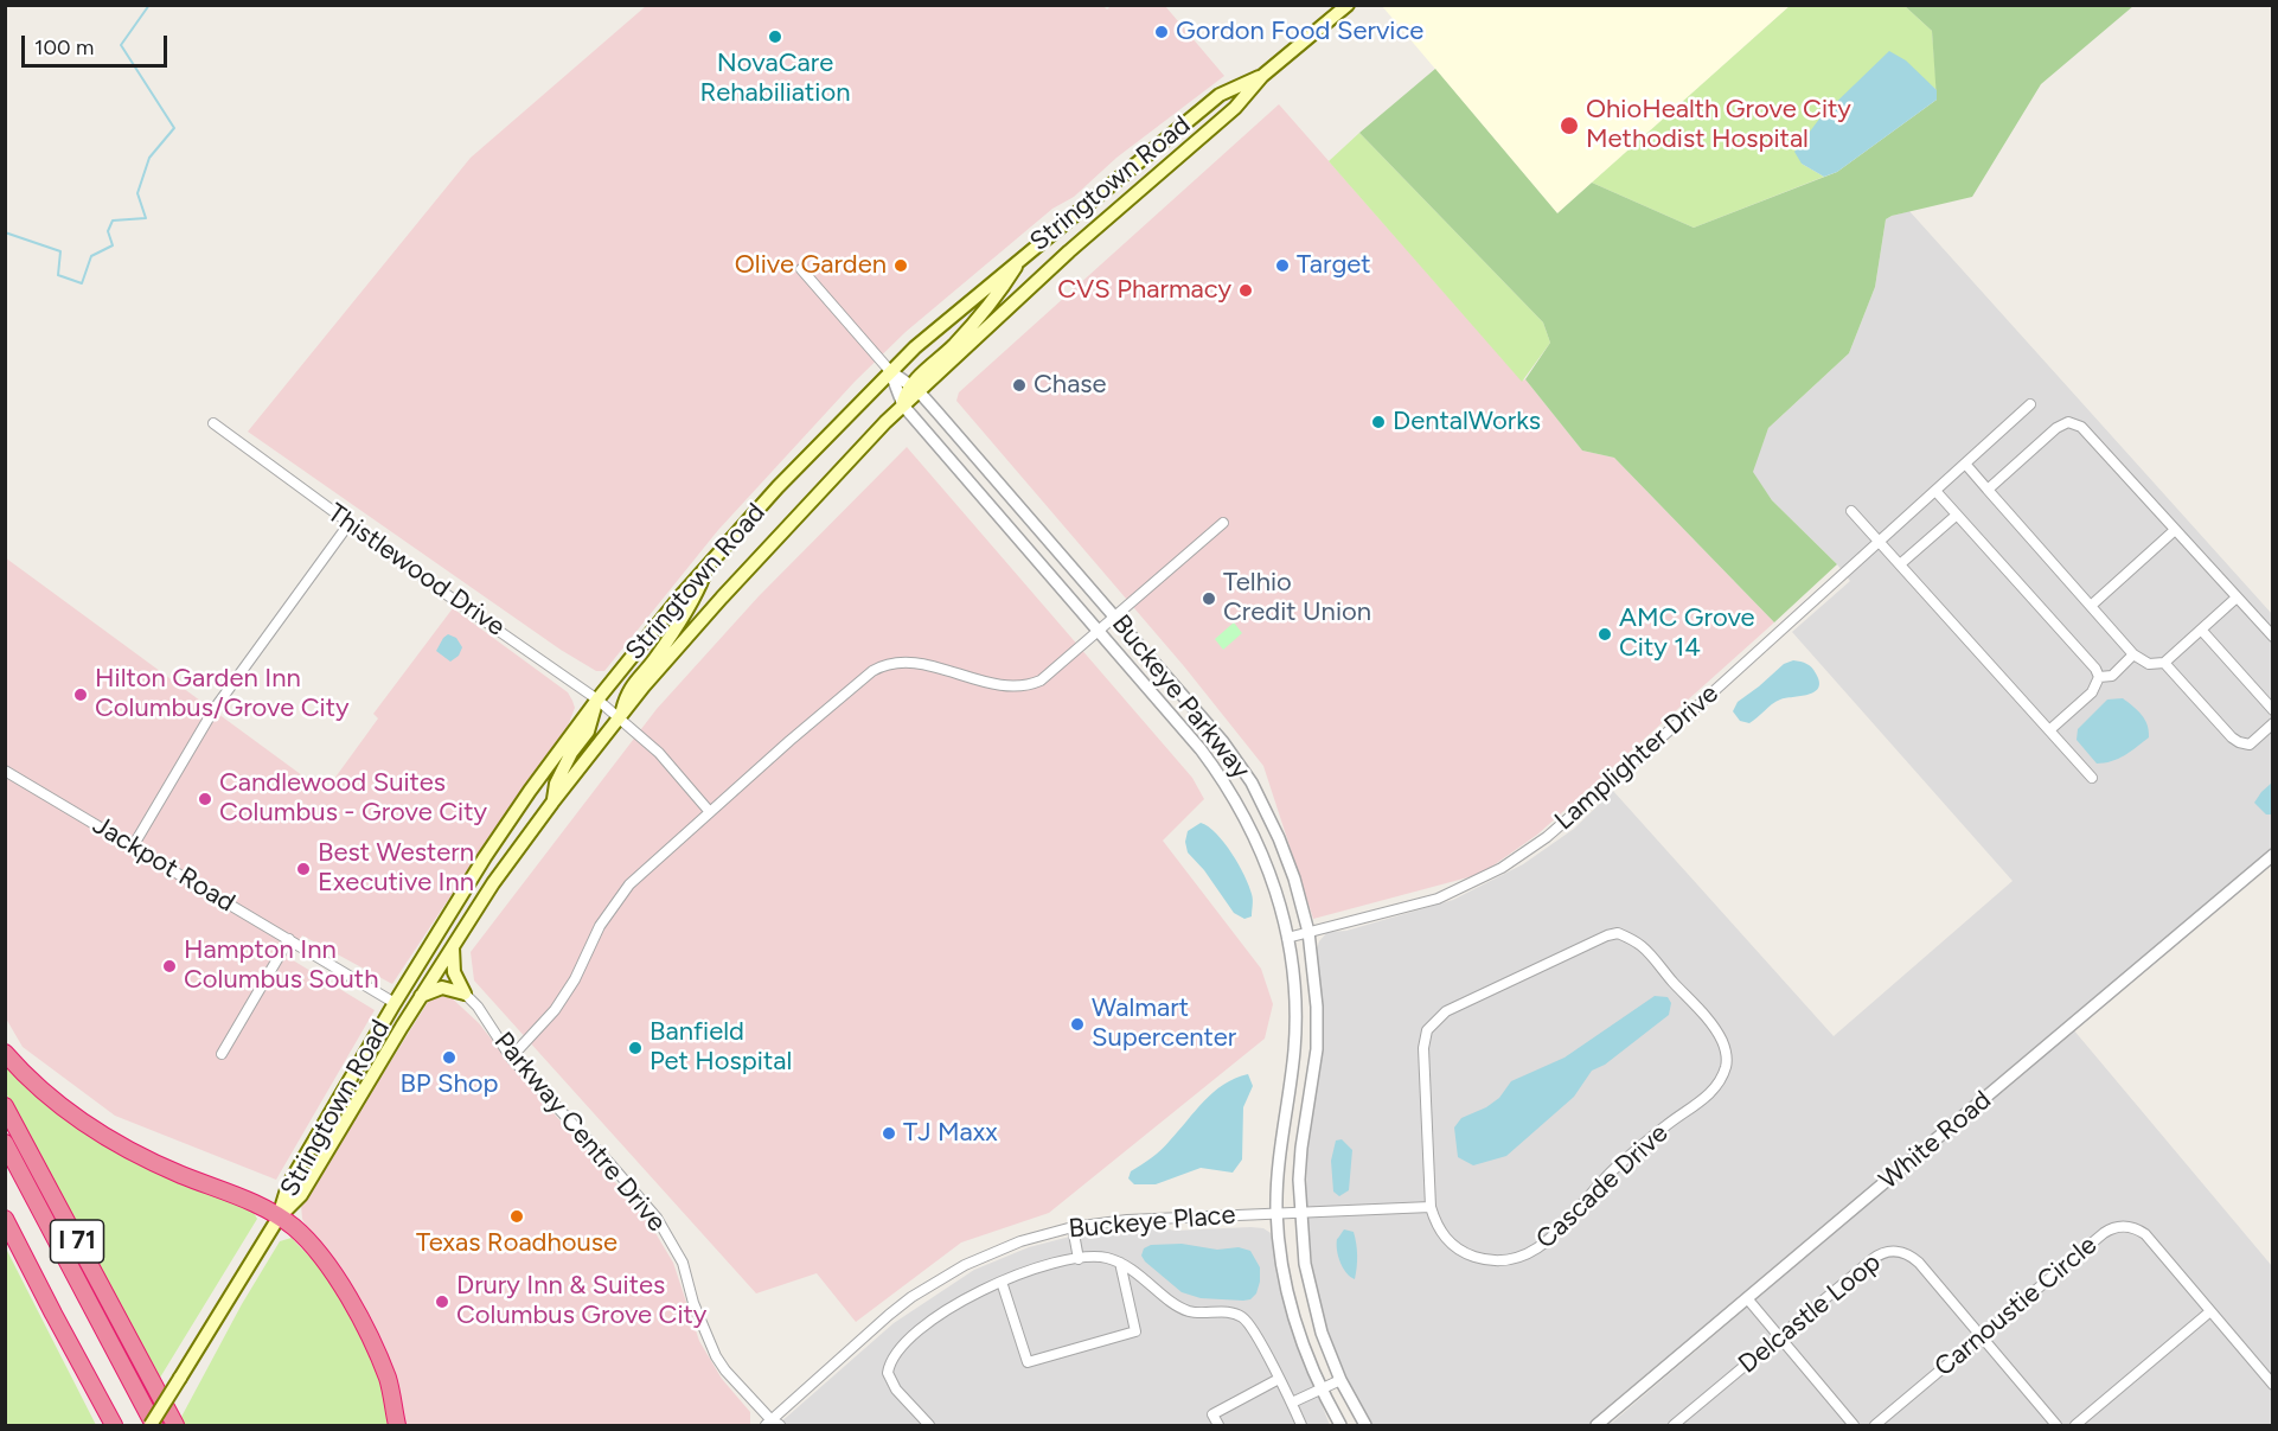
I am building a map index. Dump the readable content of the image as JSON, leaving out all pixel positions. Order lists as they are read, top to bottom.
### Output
{
  "streets": {
    "highway": ["I 71"],
    "main road": ["Stringtown Road"],
    "street": [
      "Thistlewood Drive",
      "Buckeye Parkway",
      "Lamplighter Drive",
      "Jackpot Road",
      "Parkway Centre Drive",
      "White Road",
      "Cascade Drive",
      "Buckeye Place",
      "Carnoustie Circle",
      "Delcastle Loop"
    ]
  },
  "crossings": [
    ["Stringtown Road", "Thistlewood Drive"],
    ["Stringtown Road", "Buckeye Parkway"],
    ["Stringtown Road", "Jackpot Road"],
    ["Stringtown Road", "I 71"],
    ["Buckeye Parkway", "Lamplighter Drive"],
    ["Buckeye Parkway", "Buckeye Place"],
    ["Parkway Centre Drive", "Buckeye Place"],
    ["Cascade Drive", "Buckeye Place"],
    ["Carnoustie Circle", "Delcastle Loop"]
  ],
  "places": [
    "Gordon Food Service",
    "NovaCare Rehabiliation",
    "OhioHealth Grove City Methodist Hospital",
    "Olive Garden",
    "Target",
    "CVS Pharmacy",
    "Chase",
    "DentalWorks",
    "Telhio Credit Union",
    "AMC Grove City 14",
    "Hilton Garden Inn Columbus/Grove City",
    "Candlewood Suites Columbus - Grove City",
    "Best Western Executive Inn",
    "Hampton Inn Columbus South",
    "Walmart Supercenter",
    "Banfield Pet Hospital",
    "BP Shop",
    "TJ Maxx",
    "Texas Roadhouse",
    "Drury Inn & Suites Columbus Grove City"
  ],
  "scale_bar": "100 m"
}
